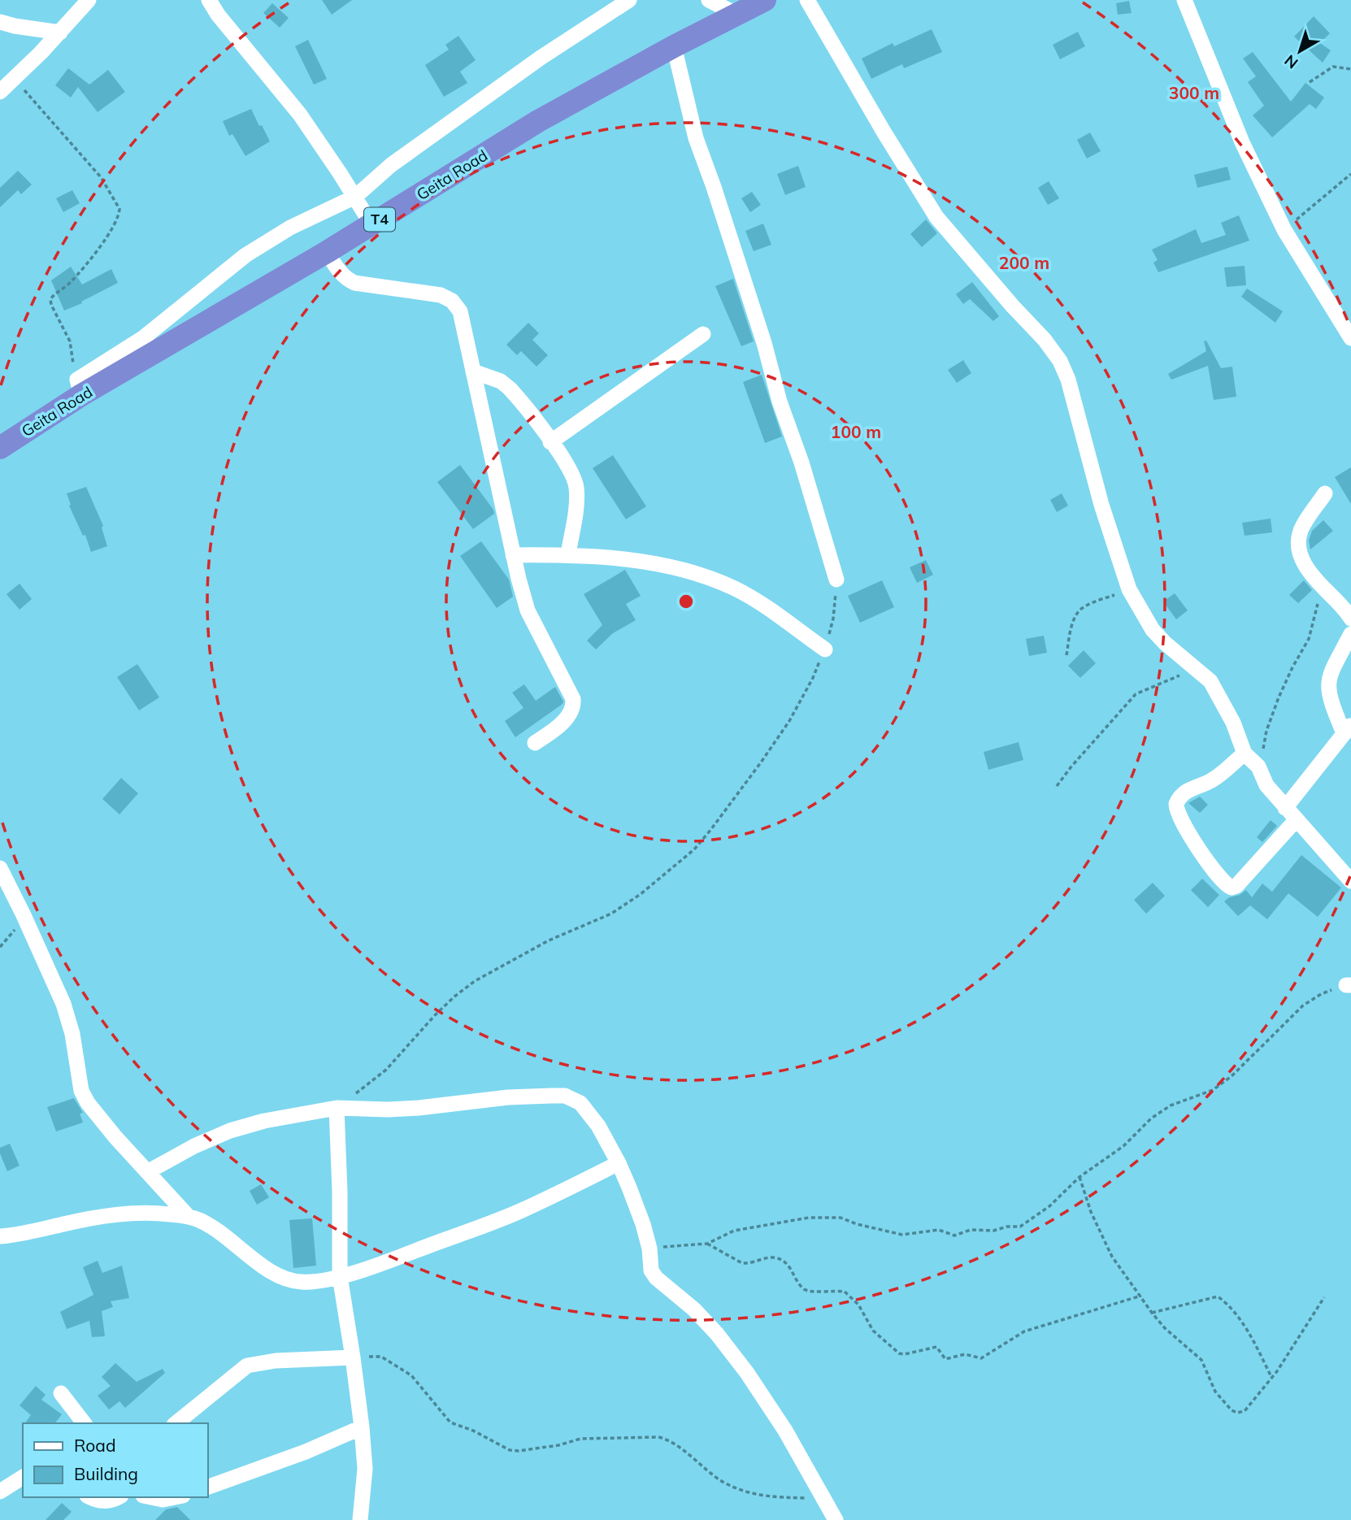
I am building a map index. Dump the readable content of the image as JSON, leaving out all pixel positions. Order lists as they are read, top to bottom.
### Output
{
  "streets": {
    "highway": ["Geita Road", "T4"]
  },
  "legend": ["Road", "Building"],
  "north": "bottom left",
  "rings": ["300 m", "200 m", "100 m"]
}
